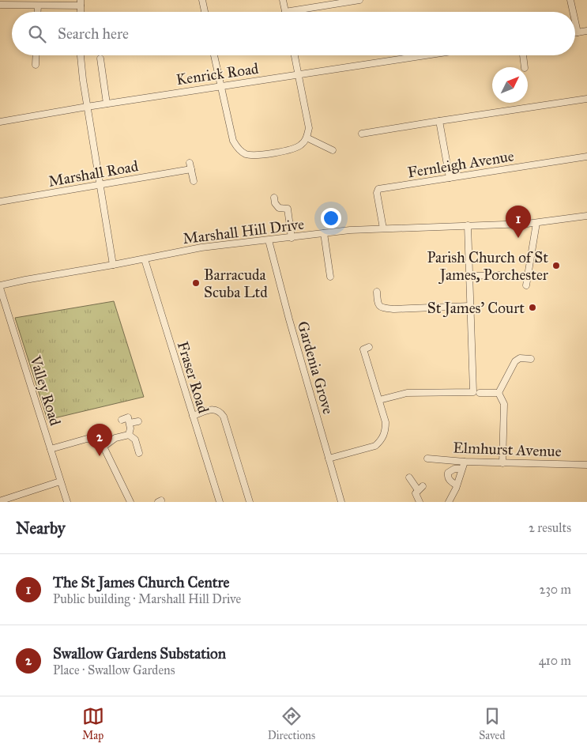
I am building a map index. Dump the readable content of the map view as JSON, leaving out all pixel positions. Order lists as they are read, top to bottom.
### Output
{
  "streets": {
    "street": [
      "Kenrick Road",
      "Fernleigh Avenue",
      "Marshall Road",
      "Marshall Hill Drive",
      "Gardenia Grove",
      "Fraser Road",
      "Valley Road",
      "Elmhurst Avenue"
    ]
  },
  "crossings": [
    ["Fernleigh Avenue", "Marshall Hill Drive"],
    ["Marshall Hill Drive", "Gardenia Grove"],
    ["Marshall Hill Drive", "Fraser Road"],
    ["Marshall Hill Drive", "Valley Road"]
  ],
  "places": ["Parish Church of St James, Porchester", "Barracuda Scuba Ltd", "St James' Court"],
  "north": "top right",
  "page": {
    "search": "Search here",
    "pins": ["1", "2"],
    "heading": ["Nearby", "2 results"],
    "list": [
      {
        "mark": "1",
        "name": "The St James Church Centre",
        "note": "Public building · Marshall Hill Drive",
        "value": "230 m"
      },
      {
        "mark": "2",
        "name": "Swallow Gardens Substation",
        "note": "Place · Swallow Gardens",
        "value": "410 m"
      }
    ],
    "nav": ["Map", "Directions", "Saved"]
  }
}
